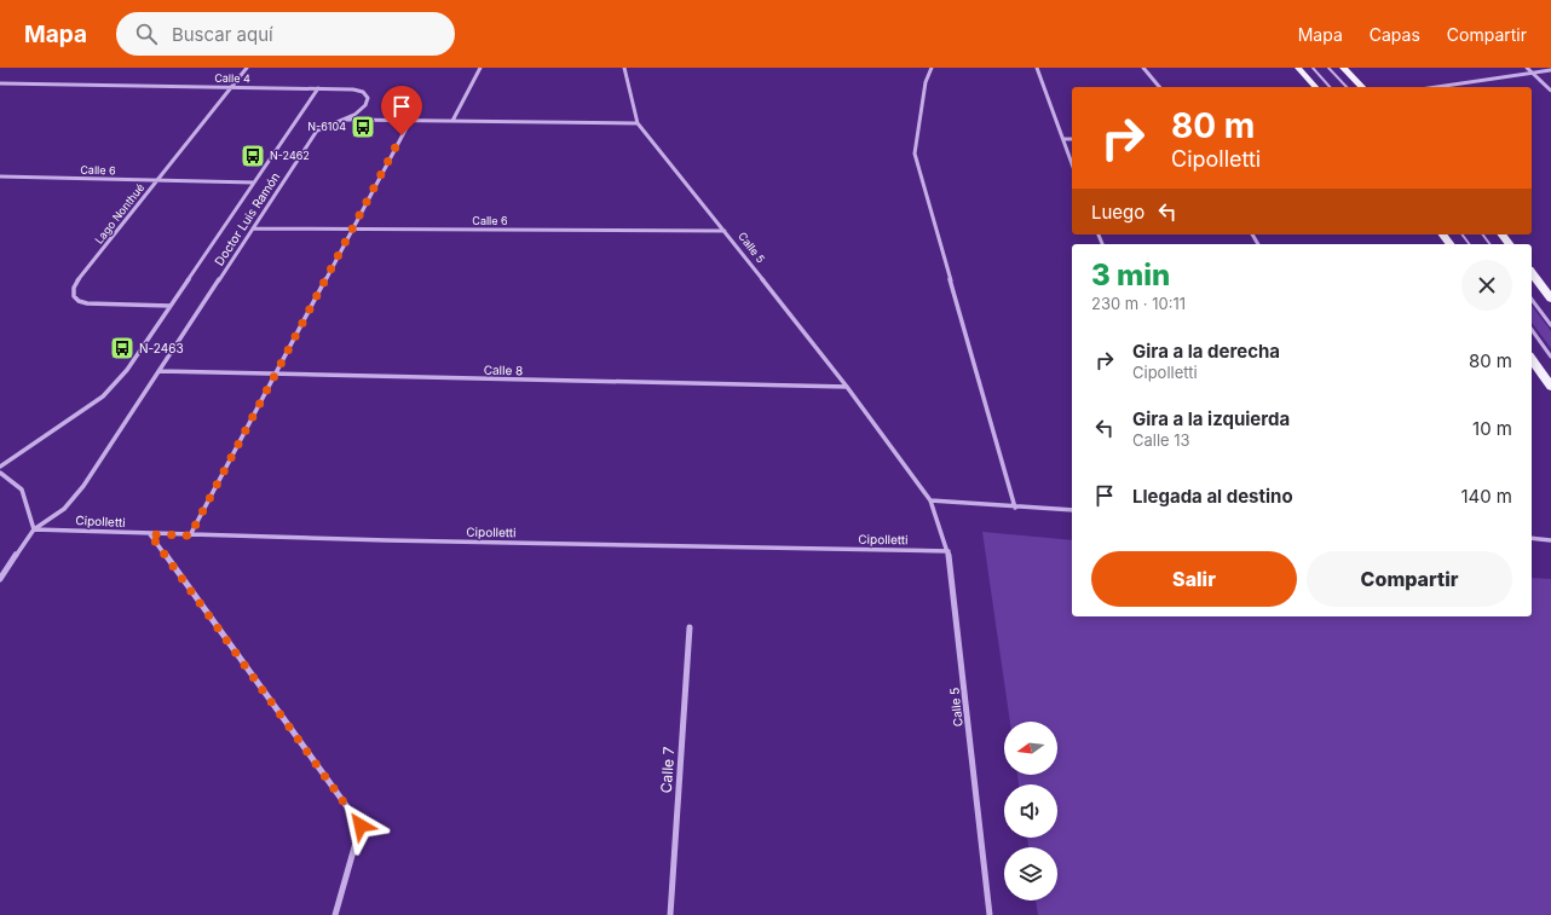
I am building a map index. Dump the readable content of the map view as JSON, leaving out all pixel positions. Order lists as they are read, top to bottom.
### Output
{
  "streets": {
    "street": [
      "Calle 4",
      "Calle 6",
      "Lago Nonthué",
      "Doctor Luis Ramón",
      "Calle 5",
      "Calle 8",
      "Cipolletti",
      "Calle 7"
    ]
  },
  "crossings": [
    ["Calle 4", "Lago Nonthué"],
    ["Calle 4", "Doctor Luis Ramón"],
    ["Calle 6", "Lago Nonthué"],
    ["Calle 6", "Doctor Luis Ramón"],
    ["Calle 6", "Calle 5"],
    ["Lago Nonthué", "Doctor Luis Ramón"],
    ["Doctor Luis Ramón", "Calle 8"],
    ["Doctor Luis Ramón", "Cipolletti"],
    ["Calle 5", "Calle 8"],
    ["Calle 5", "Cipolletti"]
  ],
  "places": {
    "bus stop": ["N-6104", "N-2462", "N-2463"]
  },
  "north": "left",
  "page": {
    "header": "Mapa",
    "search": "Buscar aquí",
    "nav": ["Mapa", "Capas", "Compartir"],
    "turn": ["80 m", "Cipolletti"],
    "then": "Luego",
    "heading": ["3 min", "230 m · 10:11"],
    "list": [
      {
        "name": "Gira a la derecha",
        "note": "Cipolletti",
        "value": "80 m"
      },
      {
        "name": "Gira a la izquierda",
        "note": "Calle 13",
        "value": "10 m"
      },
      {
        "name": "Llegada al destino",
        "value": "140 m"
      }
    ],
    "buttons": ["Salir", "Compartir"]
  }
}
